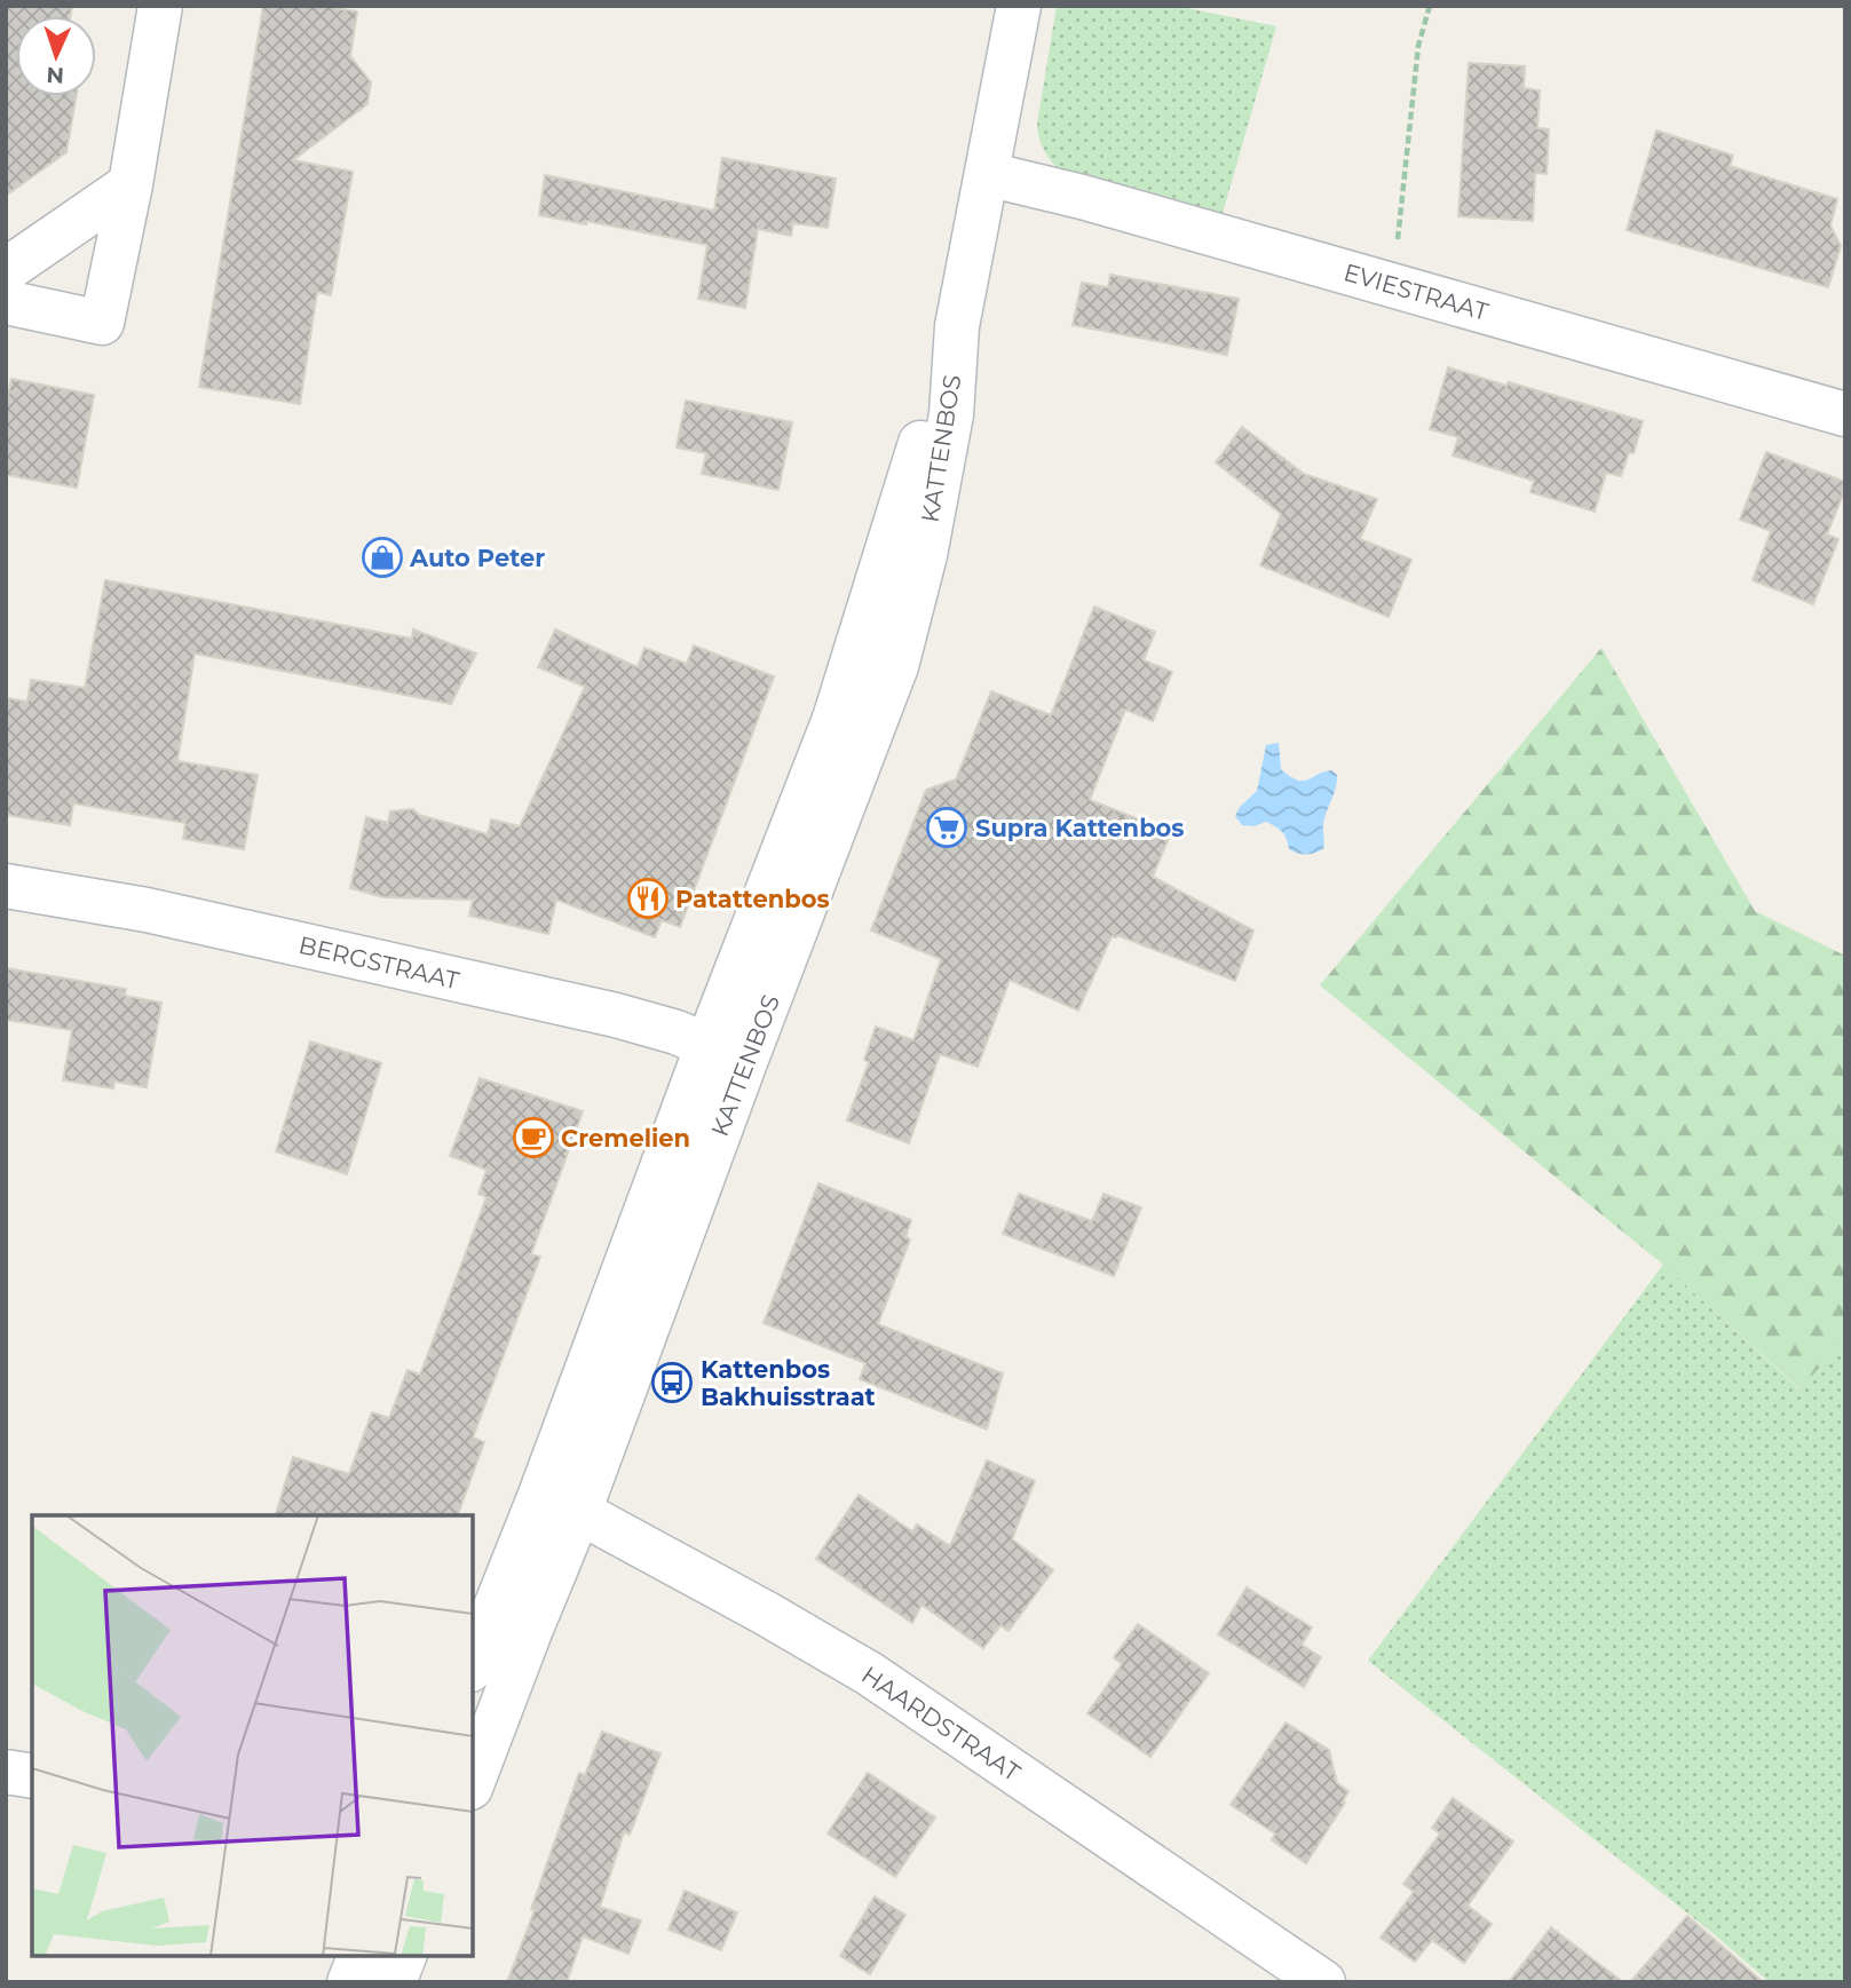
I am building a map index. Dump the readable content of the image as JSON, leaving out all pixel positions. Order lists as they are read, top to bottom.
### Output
{
  "streets": {
    "street": [
      "EVIESTRAAT",
      "KATTENBOS",
      "BERGSTRAAT",
      "HAARDSTRAAT"
    ]
  },
  "crossings": [
    ["EVIESTRAAT", "KATTENBOS"],
    ["KATTENBOS", "BERGSTRAAT"],
    ["KATTENBOS", "HAARDSTRAAT"]
  ],
  "places": {
    "shop": ["Auto Peter"],
    "supermarket": ["Supra Kattenbos"],
    "restaurant": ["Patattenbos"],
    "cafe": ["Cremelien"],
    "bus stop": ["Kattenbos Bakhuisstraat"]
  },
  "north": "bottom"
}
